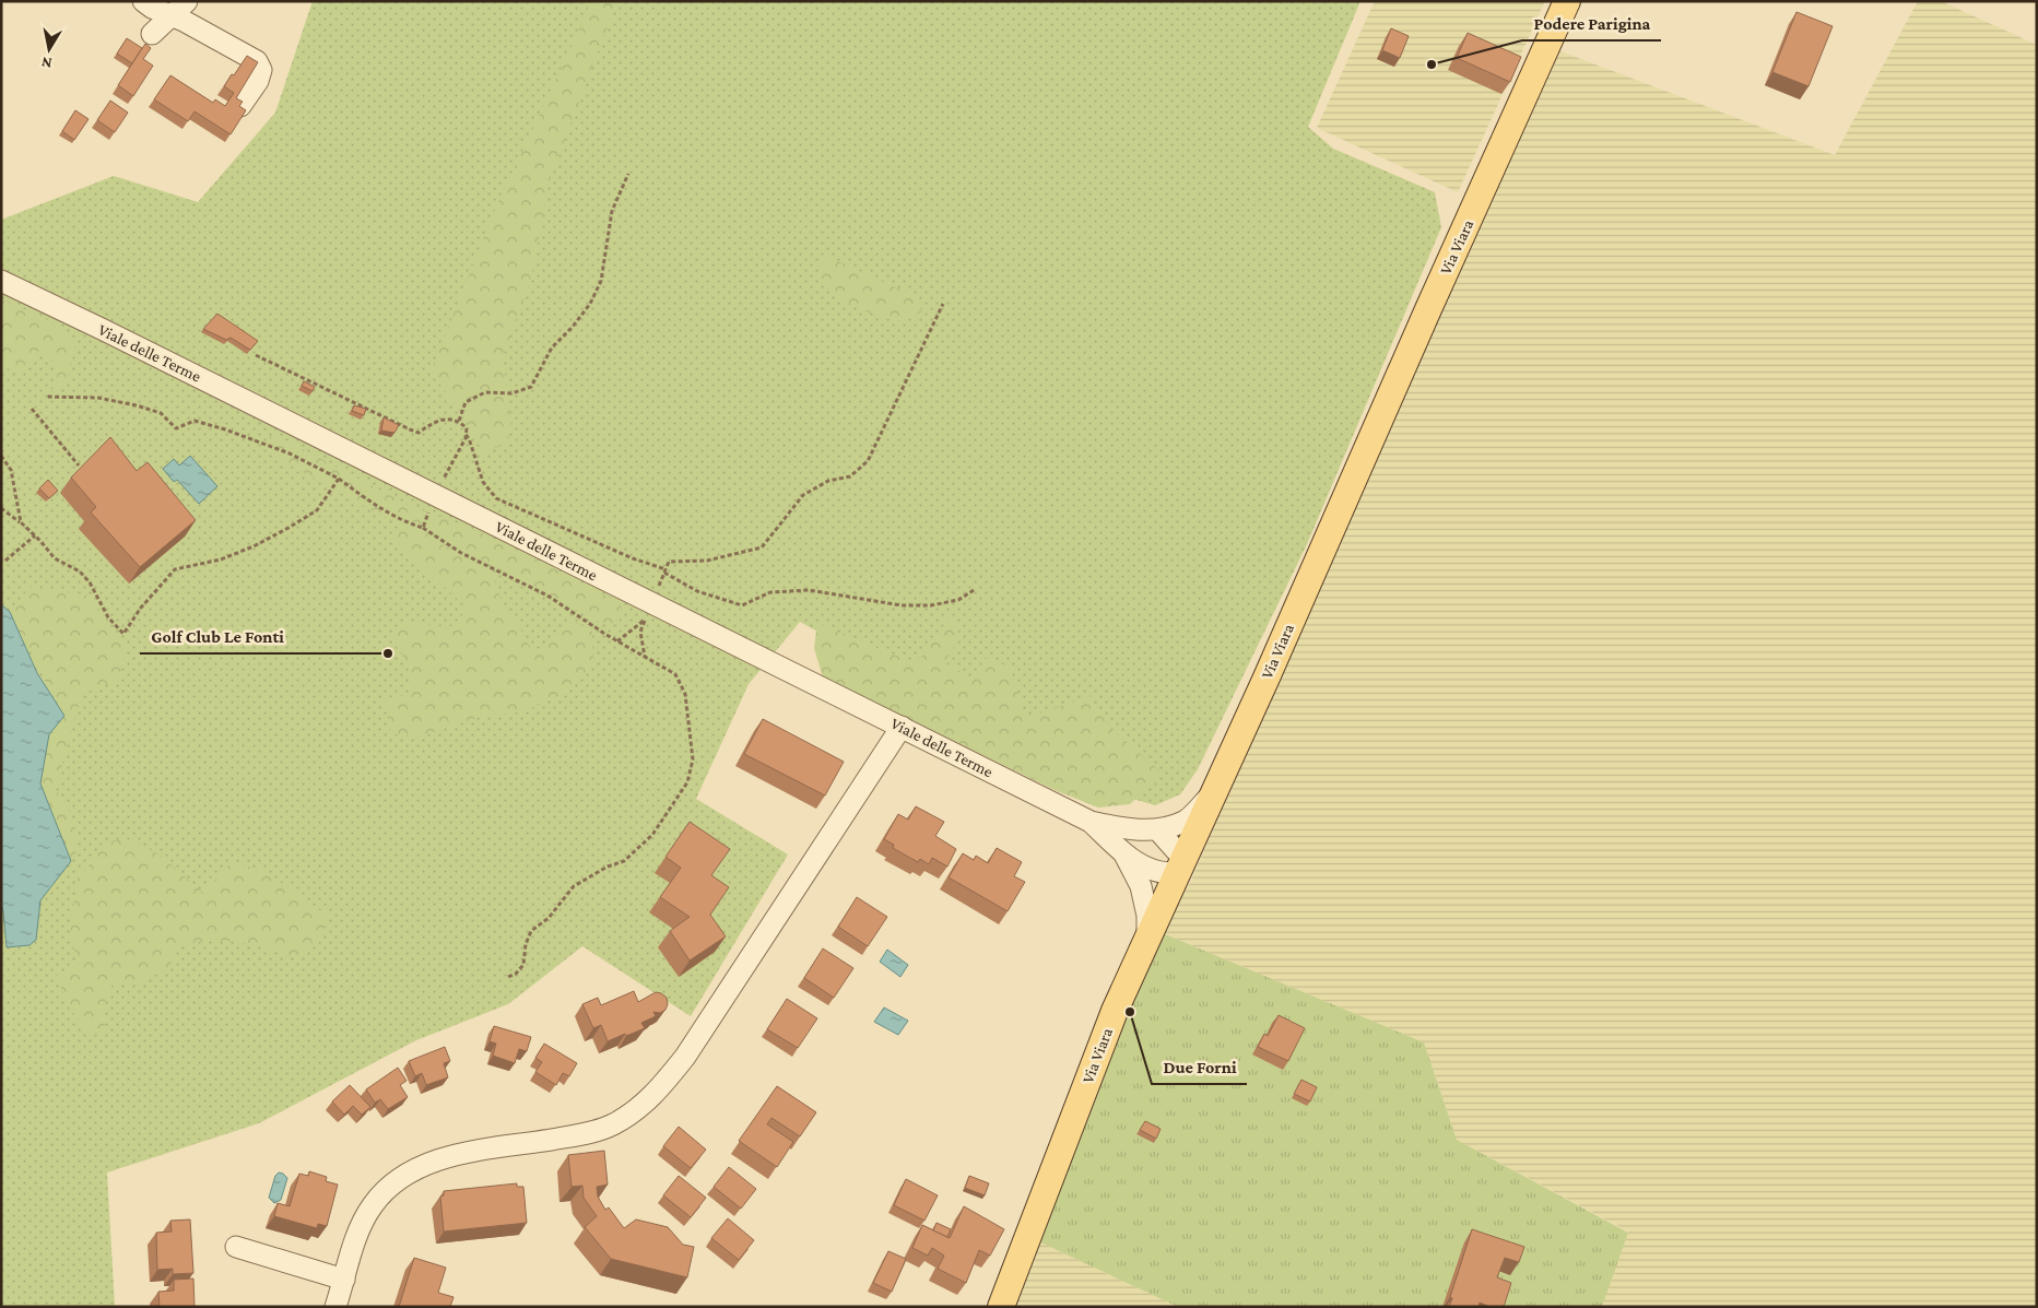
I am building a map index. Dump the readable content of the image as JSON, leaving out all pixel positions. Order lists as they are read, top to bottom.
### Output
{
  "streets": {
    "main road": ["Via Viara"],
    "street": ["Viale delle Terme"]
  },
  "crossings": [
    ["Via Viara", "Viale delle Terme"]
  ],
  "places": ["Podere Parigina", "Golf Club Le Fonti", "Due Forni"],
  "north": "bottom"
}
